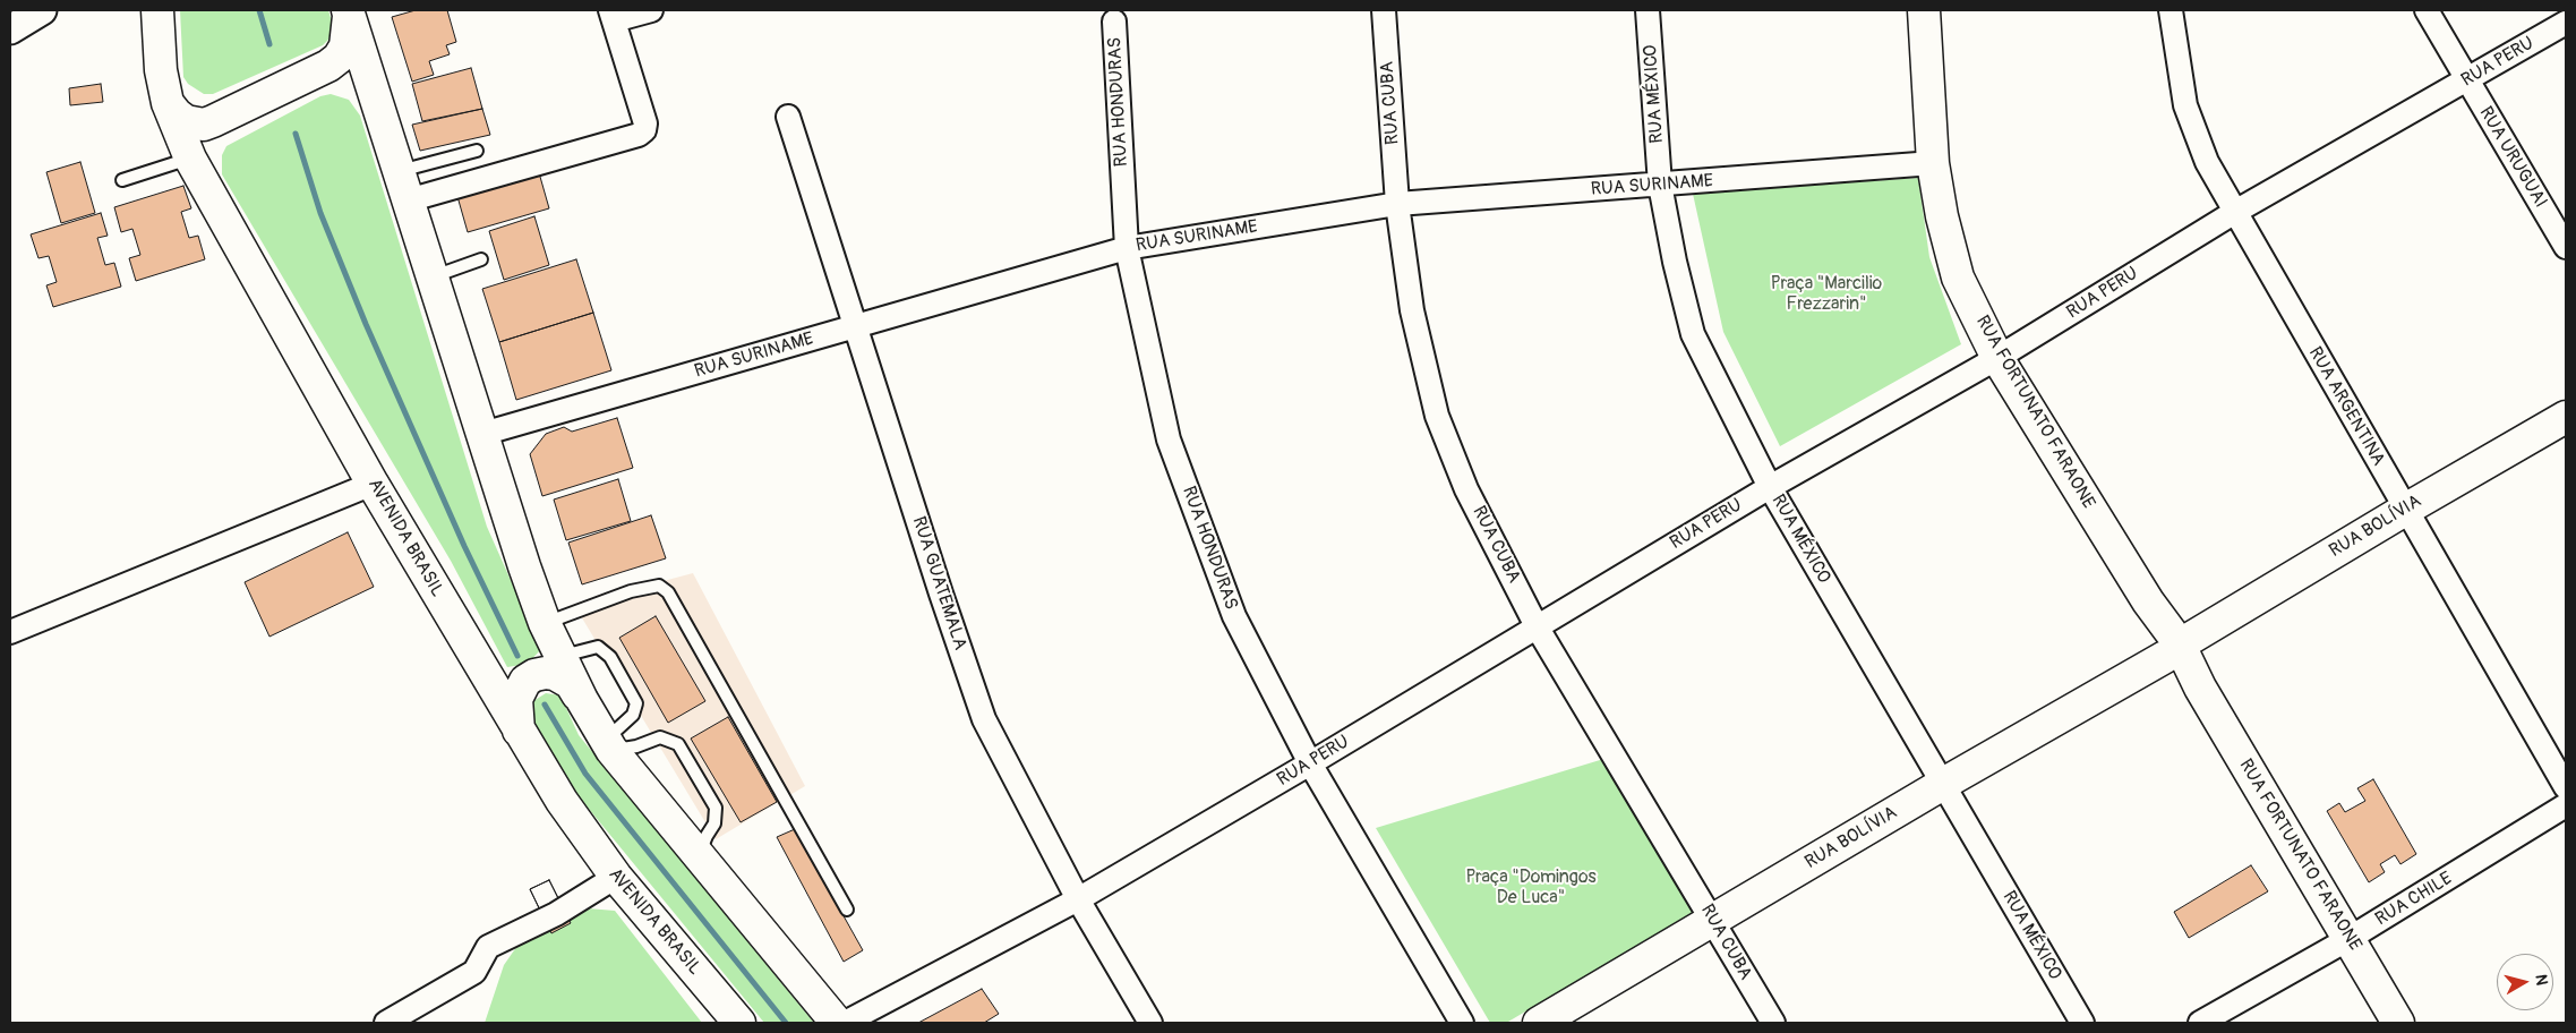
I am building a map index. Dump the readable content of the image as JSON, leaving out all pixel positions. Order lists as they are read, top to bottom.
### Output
{
  "streets": {
    "main road": ["RUA FORTUNATO FARAONE", "RUA BOLÍVIA", "AVENIDA BRASIL"],
    "street": [
      "RUA PERU",
      "RUA MÉXICO",
      "RUA HONDURAS",
      "RUA CUBA",
      "RUA URUGUAI",
      "RUA SURINAME",
      "RUA ARGENTINA",
      "RUA GUATEMALA",
      "RUA CHILE"
    ]
  },
  "crossings": [
    ["RUA PERU", "RUA MÉXICO"],
    ["RUA PERU", "RUA HONDURAS"],
    ["RUA PERU", "RUA CUBA"],
    ["RUA PERU", "RUA URUGUAI"],
    ["RUA PERU", "RUA ARGENTINA"],
    ["RUA PERU", "RUA FORTUNATO FARAONE"],
    ["RUA PERU", "RUA GUATEMALA"],
    ["RUA MÉXICO", "RUA SURINAME"],
    ["RUA MÉXICO", "RUA BOLÍVIA"],
    ["RUA HONDURAS", "RUA SURINAME"],
    ["RUA CUBA", "RUA SURINAME"],
    ["RUA CUBA", "RUA BOLÍVIA"],
    ["RUA SURINAME", "RUA FORTUNATO FARAONE"],
    ["RUA SURINAME", "RUA GUATEMALA"],
    ["RUA ARGENTINA", "RUA BOLÍVIA"],
    ["RUA FORTUNATO FARAONE", "RUA BOLÍVIA"],
    ["RUA FORTUNATO FARAONE", "RUA CHILE"]
  ],
  "parks": ["Praça \"Marcilio Frezzarin\"", "Praça \"Domingos De Luca\""],
  "north": "right"
}
